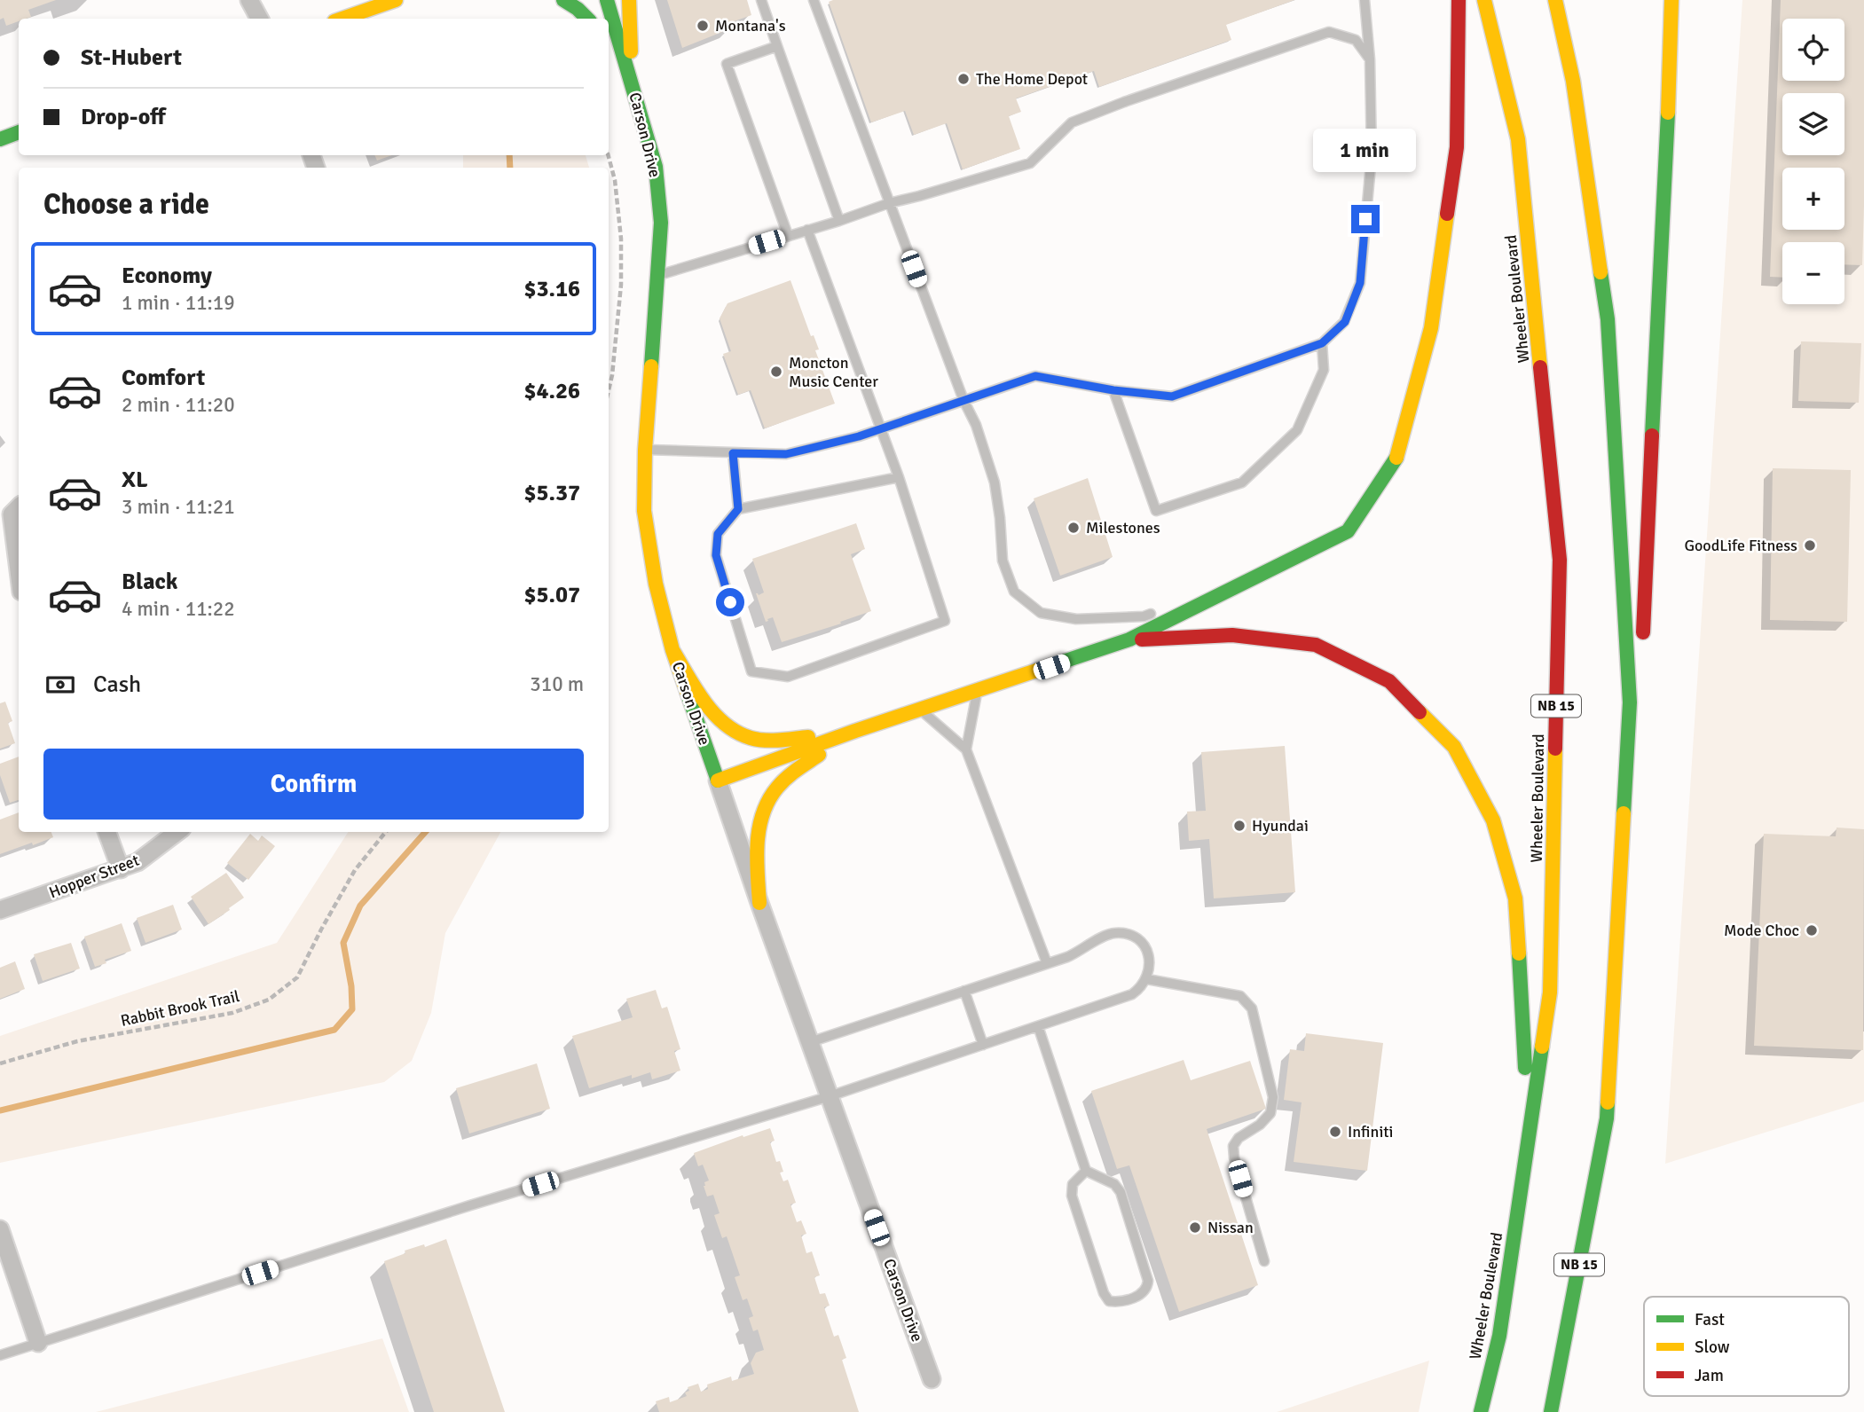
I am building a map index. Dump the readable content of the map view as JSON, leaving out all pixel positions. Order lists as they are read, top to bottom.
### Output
{
  "streets": {
    "main road": ["Carson Drive", "Wheeler Boulevard", "NB 15"],
    "street": ["Hopper Street"],
    "path": ["Rabbit Brook Trail"]
  },
  "places": [
    "Montana's",
    "The Home Depot",
    "Moncton Music Center",
    "Milestones",
    "GoodLife Fitness",
    "Hyundai",
    "Mode Choc",
    "Infiniti",
    "Nissan"
  ],
  "legend": ["Fast", "Slow", "Jam"],
  "page": {
    "map_buttons": ["+", "−"],
    "banner": ["St-Hubert", "Drop-off"],
    "bubble": "1 min",
    "heading": "Choose a ride",
    "list": [
      {
        "name": "Economy",
        "note": "1 min · 11:19",
        "value": "$3.16"
      },
      {
        "name": "Comfort",
        "note": "2 min · 11:20",
        "value": "$4.26"
      },
      {
        "name": "XL",
        "note": "3 min · 11:21",
        "value": "$5.37"
      },
      {
        "name": "Black",
        "note": "4 min · 11:22",
        "value": "$5.07"
      }
    ],
    "pay": ["Cash", "310 m"],
    "buttons": "Confirm"
  }
}
